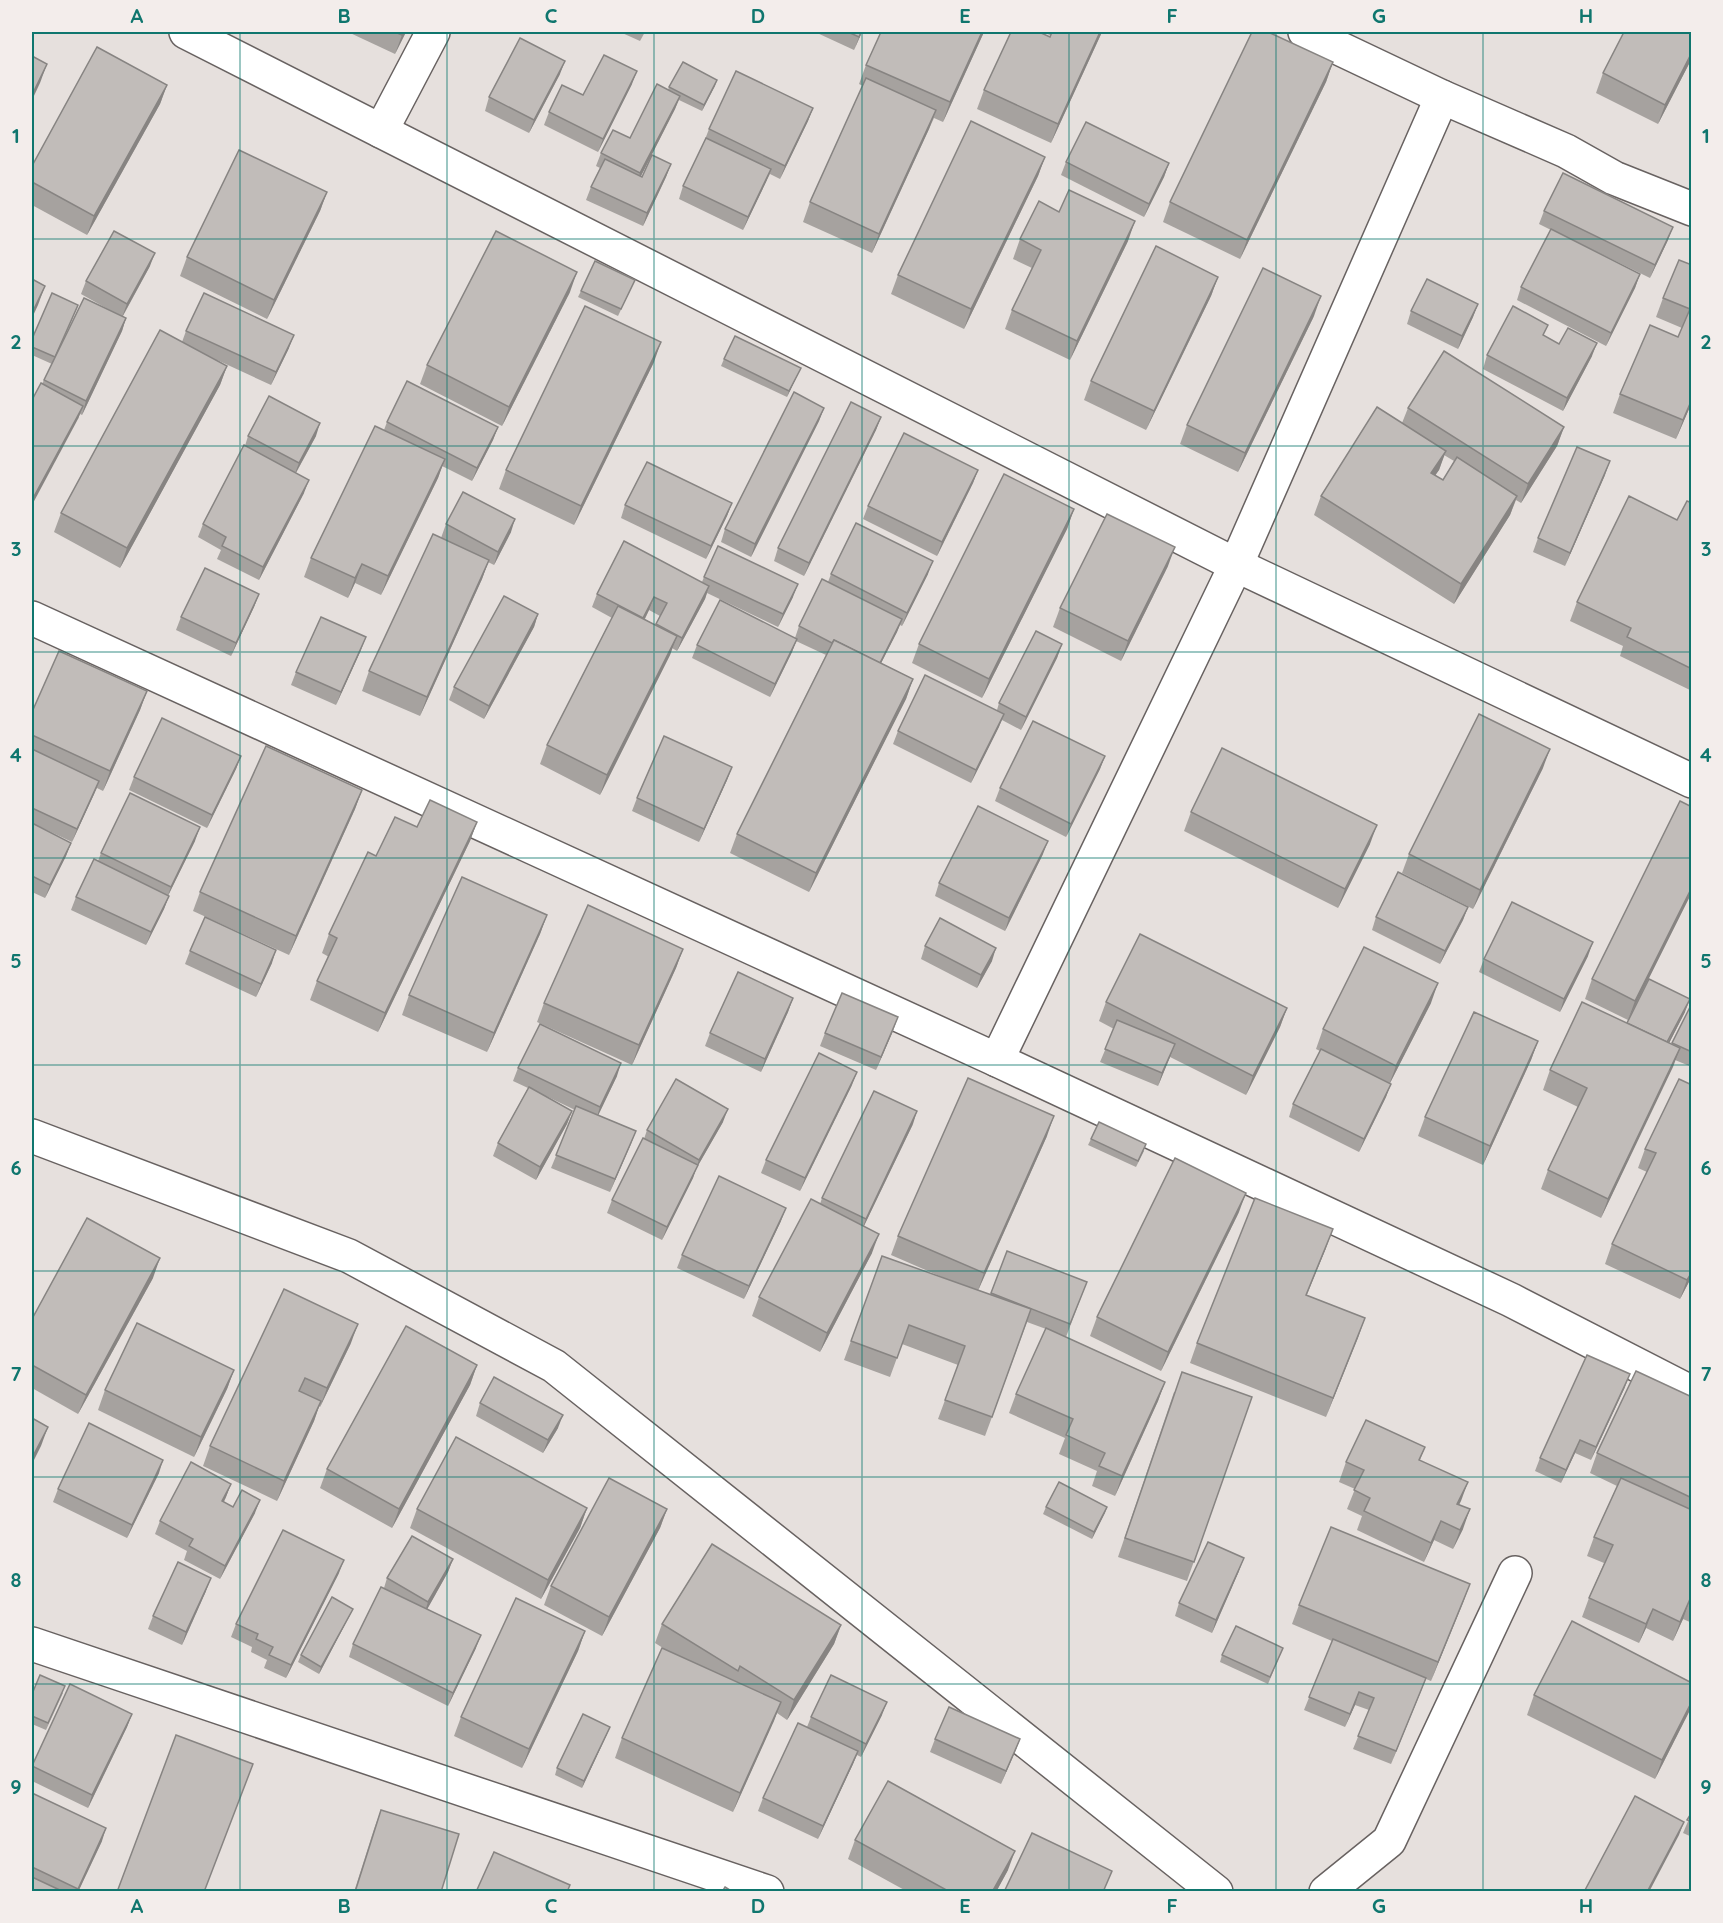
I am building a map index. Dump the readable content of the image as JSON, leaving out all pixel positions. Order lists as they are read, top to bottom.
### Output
{
  "grid": {
    "columns": [
      "A",
      "B",
      "C",
      "D",
      "E",
      "F",
      "G",
      "H"
    ],
    "rows": [
      "1",
      "2",
      "3",
      "4",
      "5",
      "6",
      "7",
      "8",
      "9"
    ]
  }
}
